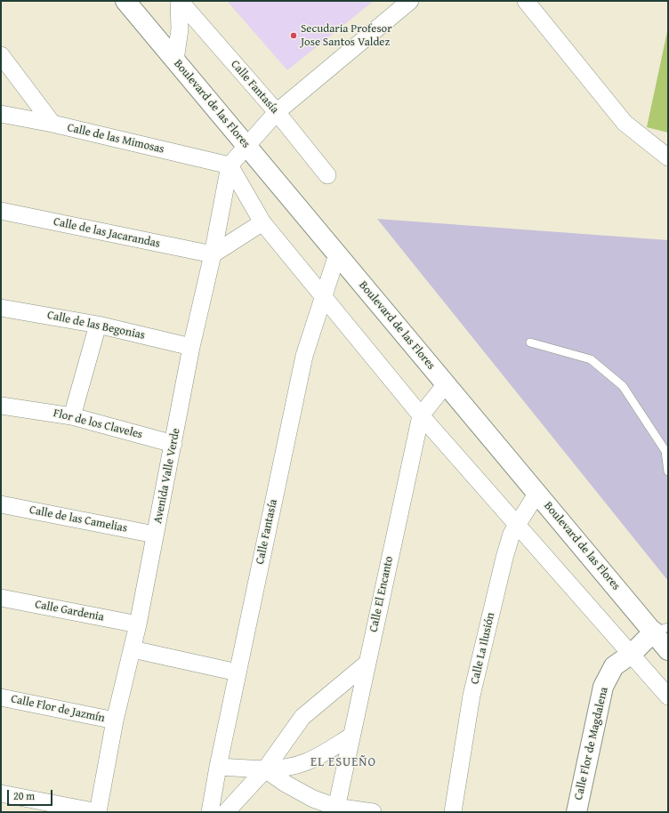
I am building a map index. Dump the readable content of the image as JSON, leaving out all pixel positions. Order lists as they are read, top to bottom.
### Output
{
  "streets": {
    "street": [
      "Calle Fantasía",
      "Boulevard de las Flores",
      "Calle de las Mimosas",
      "Calle de las Jacarandas",
      "Calle de las Begonias",
      "Flor de los Claveles",
      "Avenida Valle Verde",
      "Calle de las Camelias",
      "Calle El Encanto",
      "Calle Gardenia",
      "Calle La Ilusión",
      "Calle Flor de Jazmín",
      "Calle Flor de Magdalena"
    ]
  },
  "crossings": [
    ["Calle Fantasía", "Boulevard de las Flores"],
    ["Boulevard de las Flores", "Calle El Encanto"],
    ["Boulevard de las Flores", "Calle La Ilusión"],
    ["Boulevard de las Flores", "Calle Flor de Magdalena"],
    ["Calle de las Mimosas", "Avenida Valle Verde"],
    ["Calle de las Jacarandas", "Avenida Valle Verde"],
    ["Calle de las Begonias", "Avenida Valle Verde"],
    ["Flor de los Claveles", "Avenida Valle Verde"],
    ["Avenida Valle Verde", "Calle de las Camelias"],
    ["Avenida Valle Verde", "Calle Gardenia"],
    ["Avenida Valle Verde", "Calle Flor de Jazmín"]
  ],
  "districts": ["EL ESUEÑO"],
  "places": ["Secudaria Profesor Jose Santos Valdez"],
  "scale_bar": "20 m"
}
